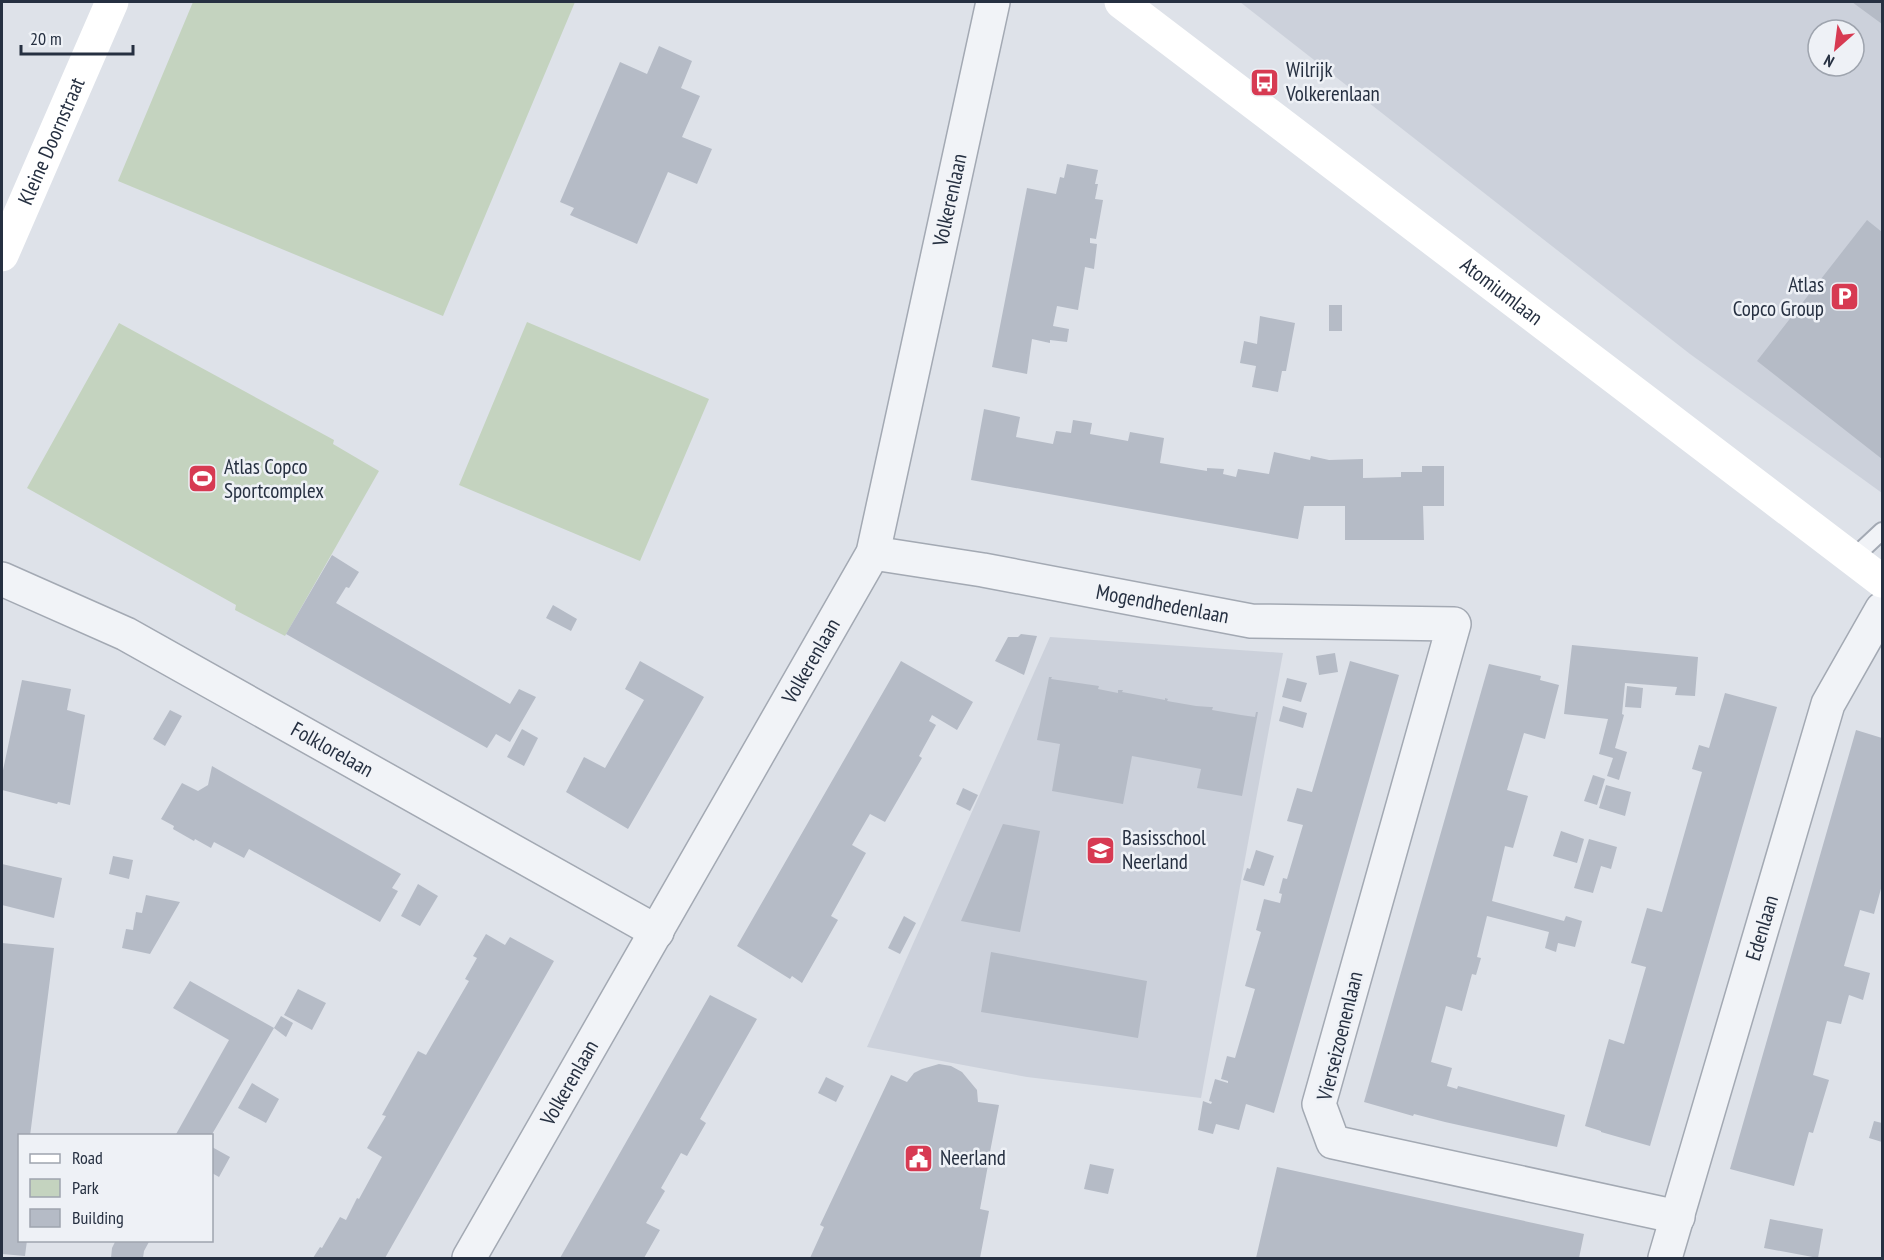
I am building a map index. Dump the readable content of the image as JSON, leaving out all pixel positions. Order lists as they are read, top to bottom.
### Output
{
  "streets": {
    "street": [
      "Kleine Doornstraat",
      "Volkerenlaan",
      "Atomiumlaan",
      "Mogendhedenlaan",
      "Folklorelaan",
      "Edenlaan",
      "Vierseizoenenlaan"
    ]
  },
  "crossings": [
    ["Volkerenlaan", "Mogendhedenlaan"],
    ["Volkerenlaan", "Folklorelaan"],
    ["Mogendhedenlaan", "Vierseizoenenlaan"],
    ["Edenlaan", "Vierseizoenenlaan"]
  ],
  "places": {
    "bus stop": ["Wilrijk Volkerenlaan"],
    "parking": ["Atlas Copco Group"],
    "sports": ["Atlas Copco Sportcomplex"],
    "school or university": ["Basisschool Neerland"],
    "public building": ["Neerland"]
  },
  "legend": ["Road", "Park", "Building"],
  "scale_bar": "20 m",
  "north": "bottom left"
}
